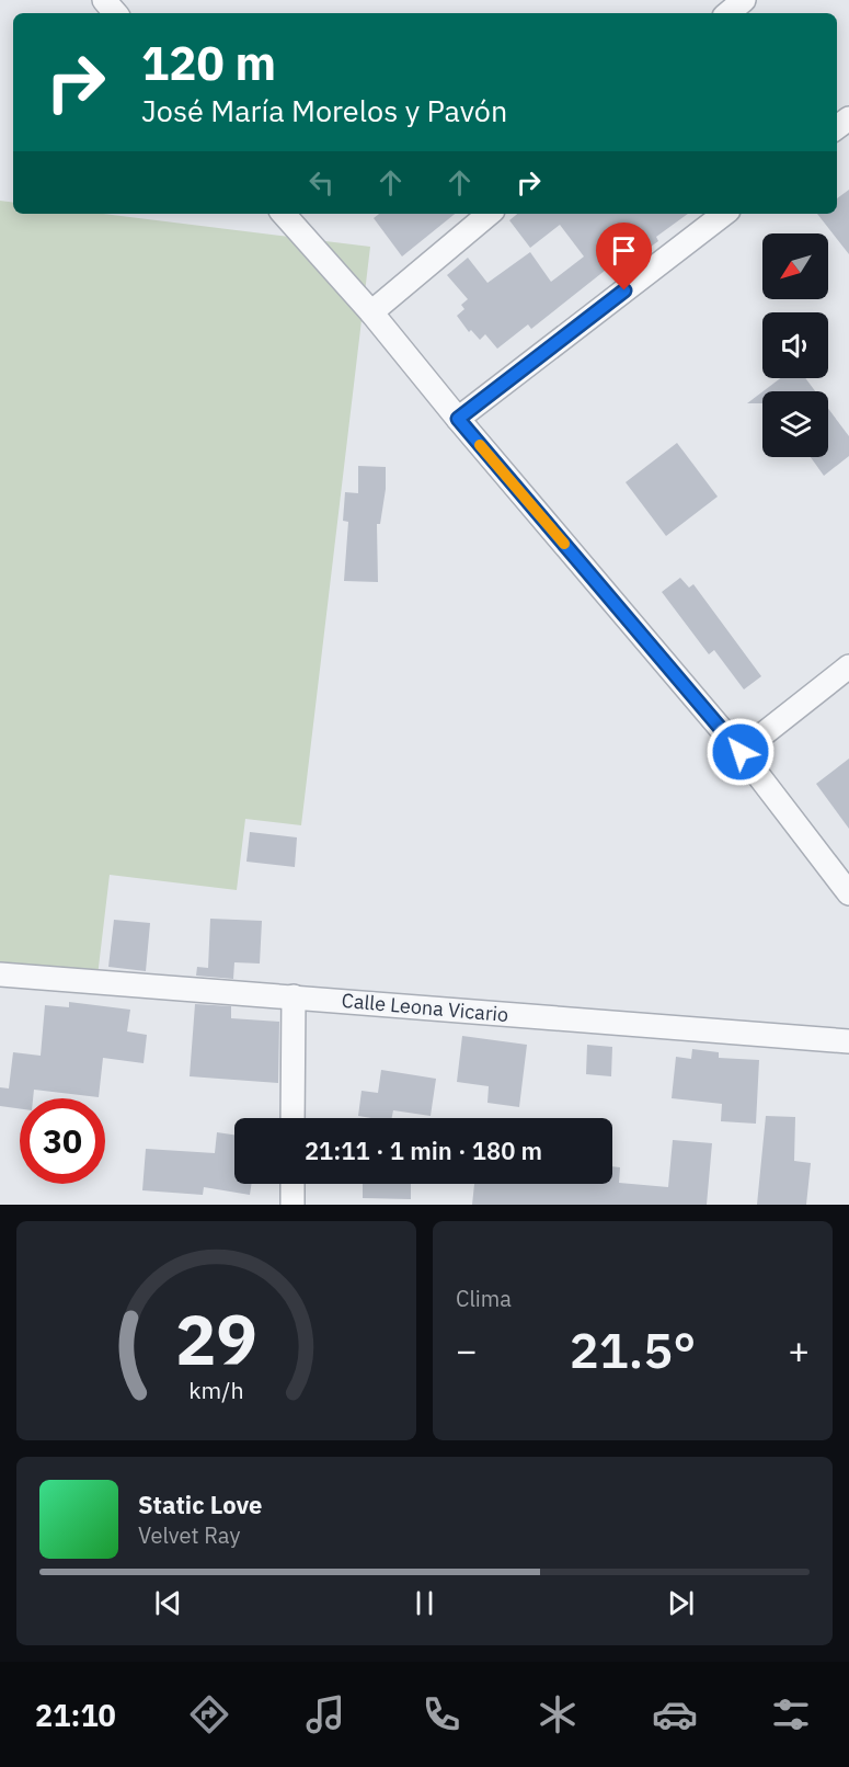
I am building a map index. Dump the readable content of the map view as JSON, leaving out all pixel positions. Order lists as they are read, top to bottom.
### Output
{
  "streets": {
    "street": ["Calle Leona Vicario"]
  },
  "north": "bottom left",
  "page": {
    "turn": ["120 m", "José María Morelos y Pavón"],
    "limit": "30",
    "trip": "21:11 · 1 min · 180 m",
    "tile": "Clima",
    "heat": ["−", "21.5°", "+"],
    "song": ["Static Love", "Velvet Ray"],
    "tabs": "21:10",
    "gauge": ["29", "km/h"]
  }
}
